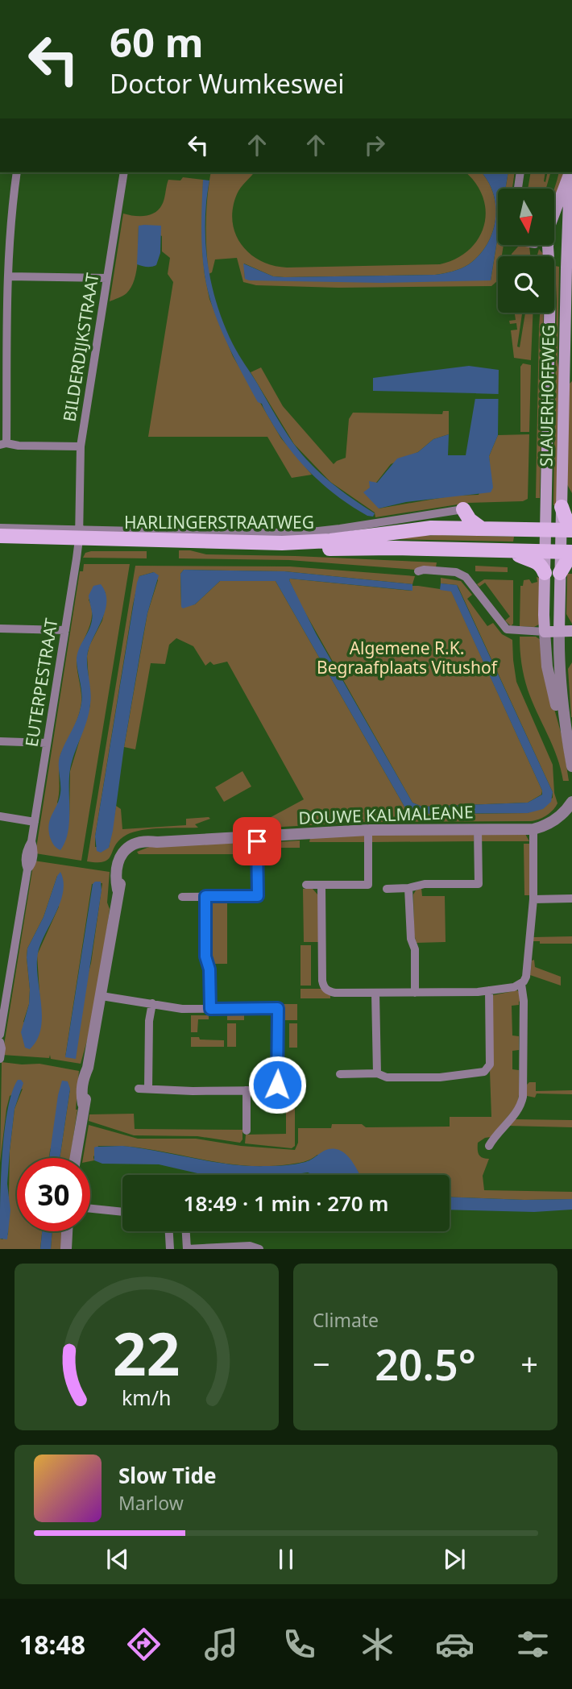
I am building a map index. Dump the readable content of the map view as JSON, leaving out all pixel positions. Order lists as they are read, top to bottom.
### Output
{
  "streets": {
    "main road": ["SLAUERHOFFWEG", "HARLINGERSTRAATWEG"],
    "street": ["BILDERDIJKSTRAAT", "EUTERPESTRAAT", "DOUWE KALMALEANE"]
  },
  "crossings": [
    ["BILDERDIJKSTRAAT", "HARLINGERSTRAATWEG"],
    ["BILDERDIJKSTRAAT", "EUTERPESTRAAT"],
    ["SLAUERHOFFWEG", "HARLINGERSTRAATWEG"],
    ["HARLINGERSTRAATWEG", "EUTERPESTRAAT"]
  ],
  "parks": ["Algemene R.K. Begraafplaats Vitushof"],
  "north": "bottom",
  "page": {
    "turn": ["60 m", "Doctor Wumkeswei"],
    "limit": "30",
    "trip": "18:49 · 1 min · 270 m",
    "tile": "Climate",
    "heat": ["−", "20.5°", "+"],
    "song": ["Slow Tide", "Marlow"],
    "tabs": "18:48",
    "gauge": ["22", "km/h"]
  }
}
